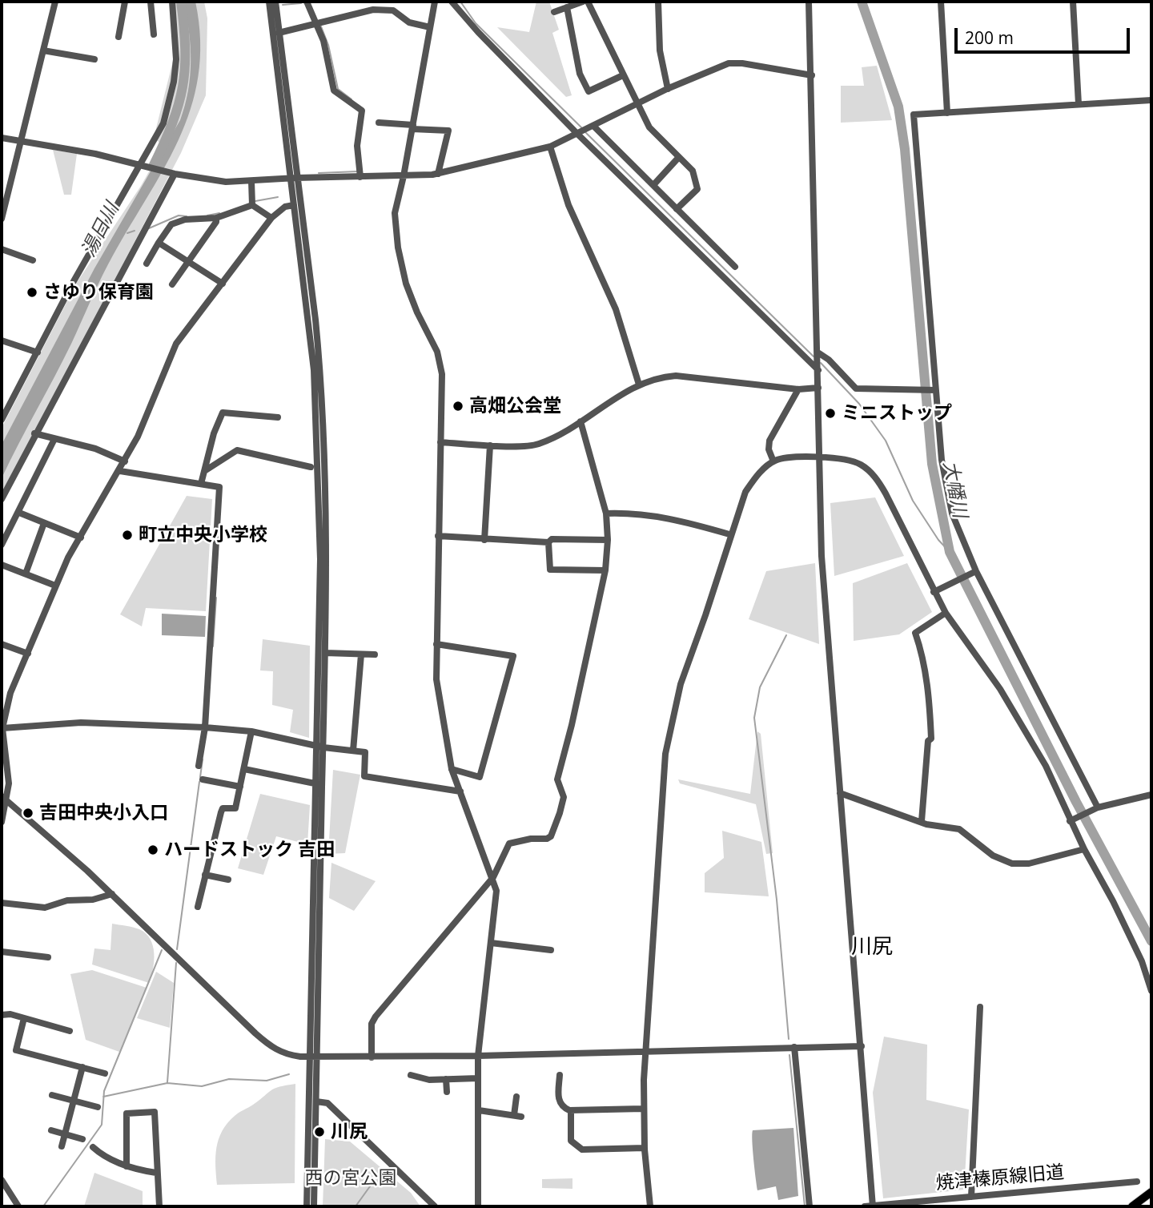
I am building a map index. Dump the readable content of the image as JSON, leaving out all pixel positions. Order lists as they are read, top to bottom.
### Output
{
  "streets": {
    "street": ["焼津榛原線旧道"]
  },
  "districts": ["川尻"],
  "water": ["湯日川", "大幡川"],
  "parks": ["西の宮公園"],
  "places": [
    "さゆり保育園",
    "高畑公会堂",
    "ミニストップ",
    "町立中央小学校",
    "吉田中央小入口",
    "ハードストック 吉田",
    "川尻"
  ],
  "scale_bar": "200 m"
}
